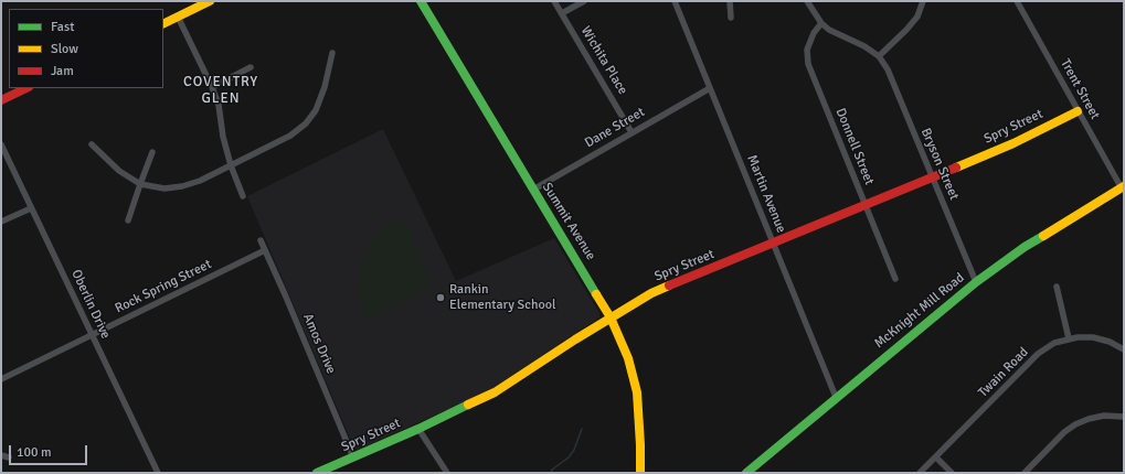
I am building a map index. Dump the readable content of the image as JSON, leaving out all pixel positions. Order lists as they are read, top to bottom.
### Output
{
  "streets": {
    "street": [
      "Wichita Place",
      "Trent Street",
      "Spry Street",
      "Dane Street",
      "Donnell Street",
      "Bryson Street",
      "Martin Avenue",
      "Summit Avenue",
      "Rock Spring Street",
      "Oberlin Drive",
      "McKnight Mill Road",
      "Amos Drive",
      "Twain Road"
    ]
  },
  "crossings": [
    ["Wichita Place", "Dane Street"],
    ["Trent Street", "Spry Street"],
    ["Trent Street", "McKnight Mill Road"],
    ["Spry Street", "Donnell Street"],
    ["Spry Street", "Bryson Street"],
    ["Spry Street", "Martin Avenue"],
    ["Spry Street", "Summit Avenue"],
    ["Spry Street", "Amos Drive"],
    ["Dane Street", "Martin Avenue"],
    ["Dane Street", "Summit Avenue"],
    ["Bryson Street", "McKnight Mill Road"],
    ["Martin Avenue", "McKnight Mill Road"],
    ["Rock Spring Street", "Oberlin Drive"],
    ["Rock Spring Street", "Amos Drive"]
  ],
  "districts": ["COVENTRY GLEN"],
  "places": ["Rankin Elementary School"],
  "legend": ["Fast", "Slow", "Jam"],
  "scale_bar": "100 m"
}
